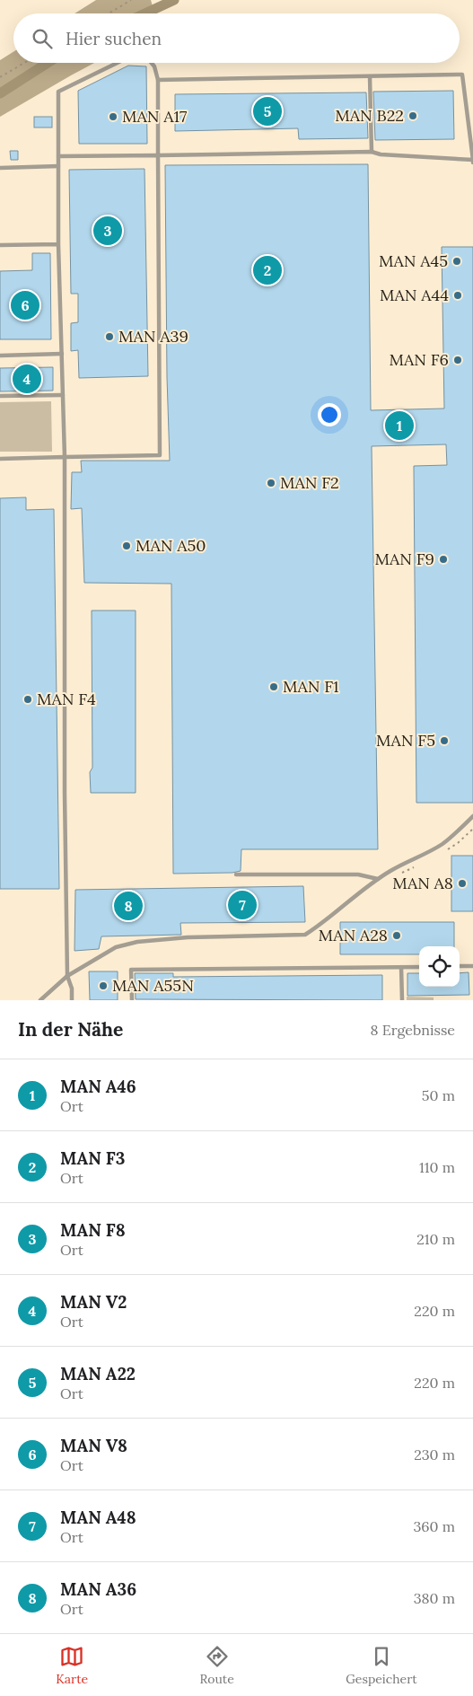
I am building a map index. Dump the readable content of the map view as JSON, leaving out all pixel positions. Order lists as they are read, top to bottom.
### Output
{
  "places": [
    "MAN B22",
    "MAN A17",
    "MAN A45",
    "MAN A44",
    "MAN A39",
    "MAN F6",
    "MAN F2",
    "MAN A50",
    "MAN F9",
    "MAN F1",
    "MAN F4",
    "MAN F5",
    "MAN A8",
    "MAN A28",
    "MAN A55N"
  ],
  "page": {
    "search": "Hier suchen",
    "pins": [
      "5",
      "3",
      "2",
      "6",
      "4",
      "1",
      "7",
      "8"
    ],
    "heading": ["In der Nähe", "8 Ergebnisse"],
    "list": [
      {
        "mark": "1",
        "name": "MAN A46",
        "note": "Ort",
        "value": "50 m"
      },
      {
        "mark": "2",
        "name": "MAN F3",
        "note": "Ort",
        "value": "110 m"
      },
      {
        "mark": "3",
        "name": "MAN F8",
        "note": "Ort",
        "value": "210 m"
      },
      {
        "mark": "4",
        "name": "MAN V2",
        "note": "Ort",
        "value": "220 m"
      },
      {
        "mark": "5",
        "name": "MAN A22",
        "note": "Ort",
        "value": "220 m"
      },
      {
        "mark": "6",
        "name": "MAN V8",
        "note": "Ort",
        "value": "230 m"
      },
      {
        "mark": "7",
        "name": "MAN A48",
        "note": "Ort",
        "value": "360 m"
      },
      {
        "mark": "8",
        "name": "MAN A36",
        "note": "Ort",
        "value": "380 m"
      }
    ],
    "nav": ["Karte", "Route", "Gespeichert"]
  }
}
